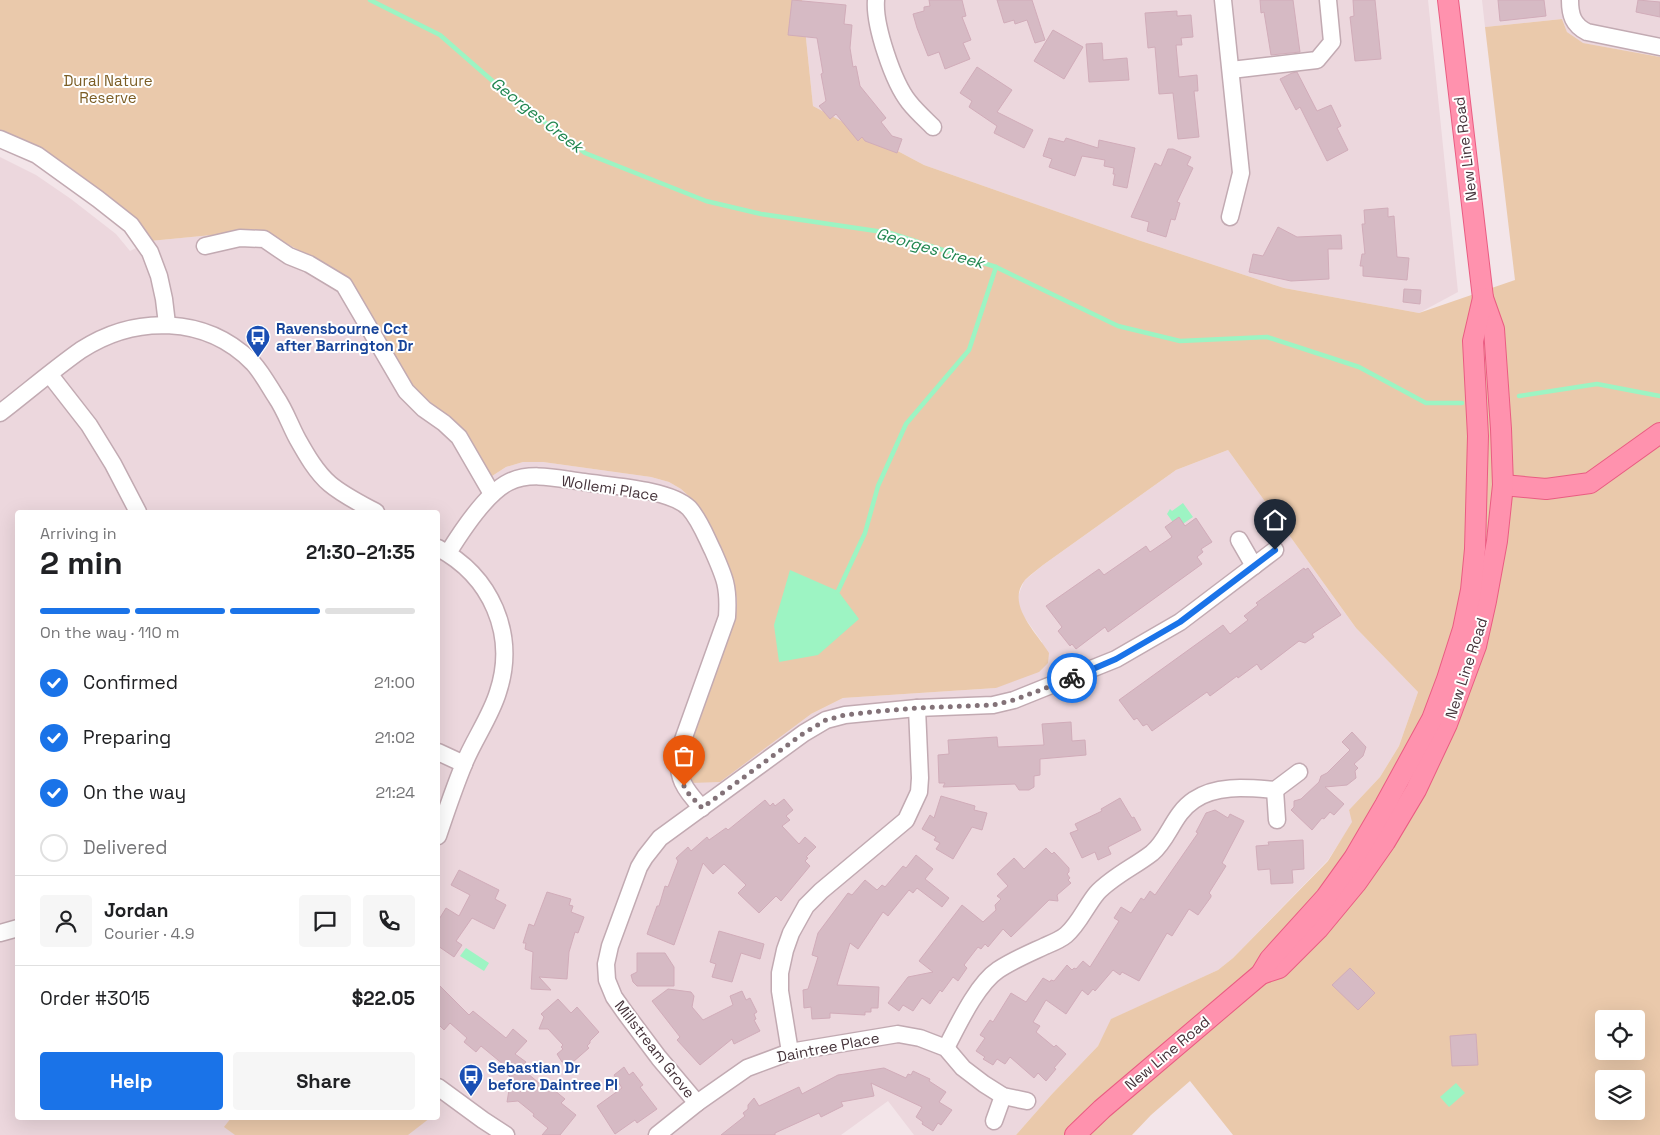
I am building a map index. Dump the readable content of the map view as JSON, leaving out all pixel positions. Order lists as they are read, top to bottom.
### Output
{
  "streets": {
    "main road": ["New Line Road"],
    "street": ["Wollemi Place", "Daintree Place", "Millstream Grove"]
  },
  "crossings": [
    ["Wollemi Place", "Millstream Grove"],
    ["Daintree Place", "Millstream Grove"]
  ],
  "water": ["Georges Creek"],
  "parks": ["Dural Nature Reserve"],
  "places": {
    "bus stop": ["Ravensbourne Cct after Barrington Dr", "Sebastian Dr before Daintree Pl"]
  },
  "page": {
    "heading": ["2 min", "Arriving in", "21:30–21:35"],
    "panel": [
      "Jordan",
      "Courier · 4.9",
      "Order #3015",
      "$22.05"
    ],
    "bar": "On the way · 110 m",
    "list": [
      ["Confirmed", "21:00"],
      ["Preparing", "21:02"],
      ["On the way", "21:24"],
      "Delivered"
    ],
    "buttons": ["Help", "Share"]
  }
}
